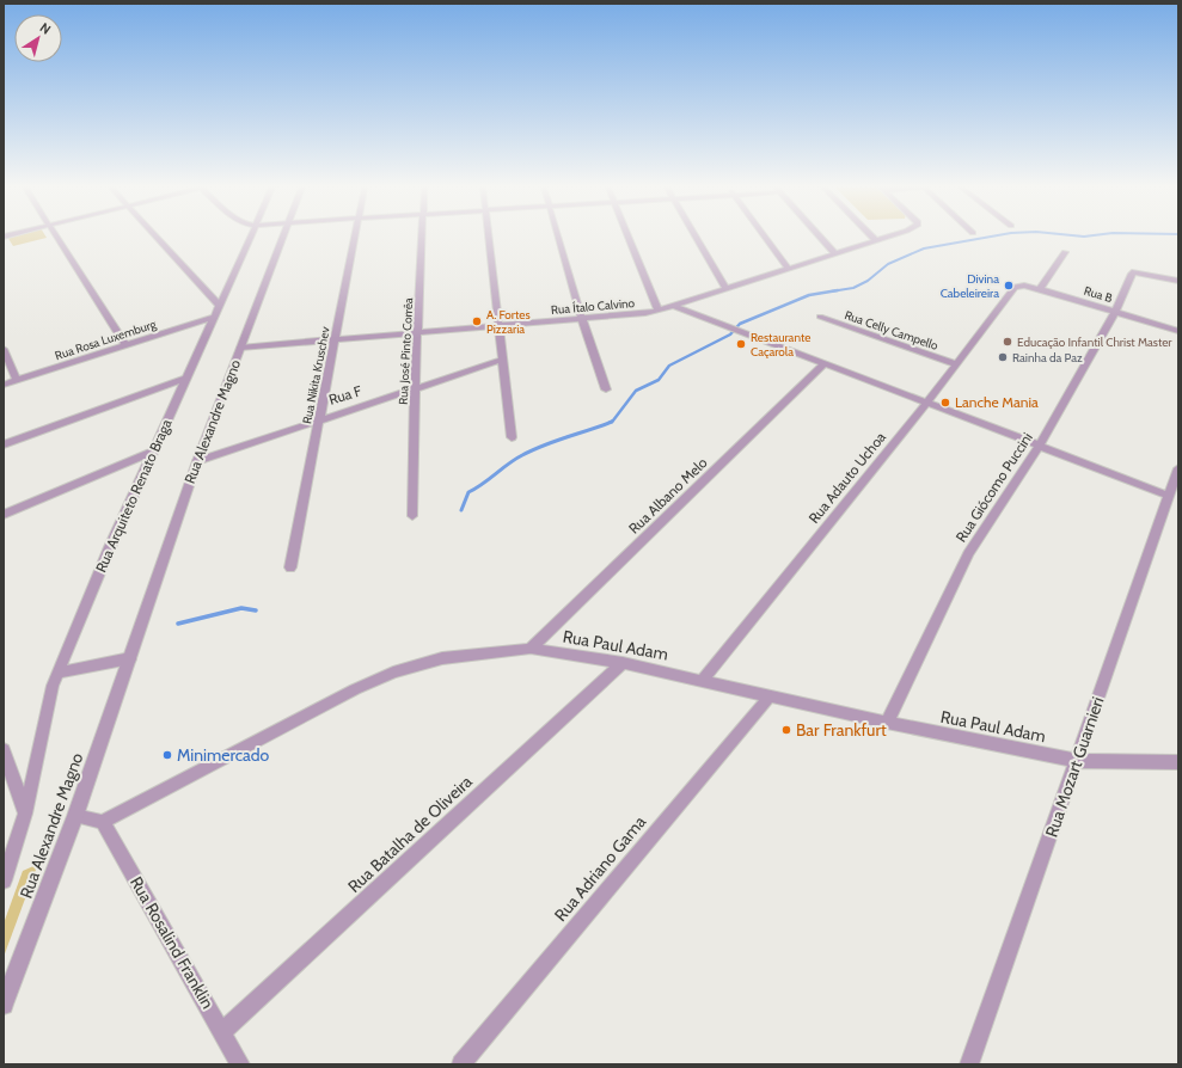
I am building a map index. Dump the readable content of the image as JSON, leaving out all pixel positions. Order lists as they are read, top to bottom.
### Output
{
  "streets": {
    "street": [
      "Rua B",
      "Rua Ítalo Calvino",
      "Rua Celly Campello",
      "Rua Rosa Luxemburg",
      "Rua José Pinto Corrêa",
      "Rua Nikita Kruschev",
      "Rua F",
      "Rua Alexandre Magno",
      "Rua Adauto Uchoa",
      "Rua Giócomo Puccini",
      "Rua Arquiteto Renato Braga",
      "Rua Albano Melo",
      "Rua Paul Adam",
      "Rua Mozart Guarnieri",
      "Rua Batalha de Oliveira",
      "Rua Adriano Gama",
      "Rua Rosalind Franklin"
    ]
  },
  "crossings": [
    ["Rua B", "Rua Adauto Uchoa"],
    ["Rua B", "Rua Giócomo Puccini"],
    ["Rua Ítalo Calvino", "Rua José Pinto Corrêa"],
    ["Rua Ítalo Calvino", "Rua Nikita Kruschev"],
    ["Rua Ítalo Calvino", "Rua Alexandre Magno"],
    ["Rua Celly Campello", "Rua Adauto Uchoa"],
    ["Rua Rosa Luxemburg", "Rua Arquiteto Renato Braga"],
    ["Rua José Pinto Corrêa", "Rua F"],
    ["Rua Nikita Kruschev", "Rua F"],
    ["Rua F", "Rua Alexandre Magno"],
    ["Rua Adauto Uchoa", "Rua Paul Adam"],
    ["Rua Giócomo Puccini", "Rua Paul Adam"],
    ["Rua Albano Melo", "Rua Paul Adam"],
    ["Rua Paul Adam", "Rua Mozart Guarnieri"],
    ["Rua Paul Adam", "Rua Batalha de Oliveira"],
    ["Rua Paul Adam", "Rua Adriano Gama"],
    ["Rua Paul Adam", "Rua Rosalind Franklin"],
    ["Rua Batalha de Oliveira", "Rua Rosalind Franklin"]
  ],
  "places": [
    "Divina Cabeleireira",
    "A. Fortes Pizzaria",
    "Educação Infantil Christ Master",
    "Restaurante Caçarola",
    "Rainha da Paz",
    "Lanche Mania",
    "Bar Frankfurt",
    "Minimercado"
  ],
  "north": "top right"
}
